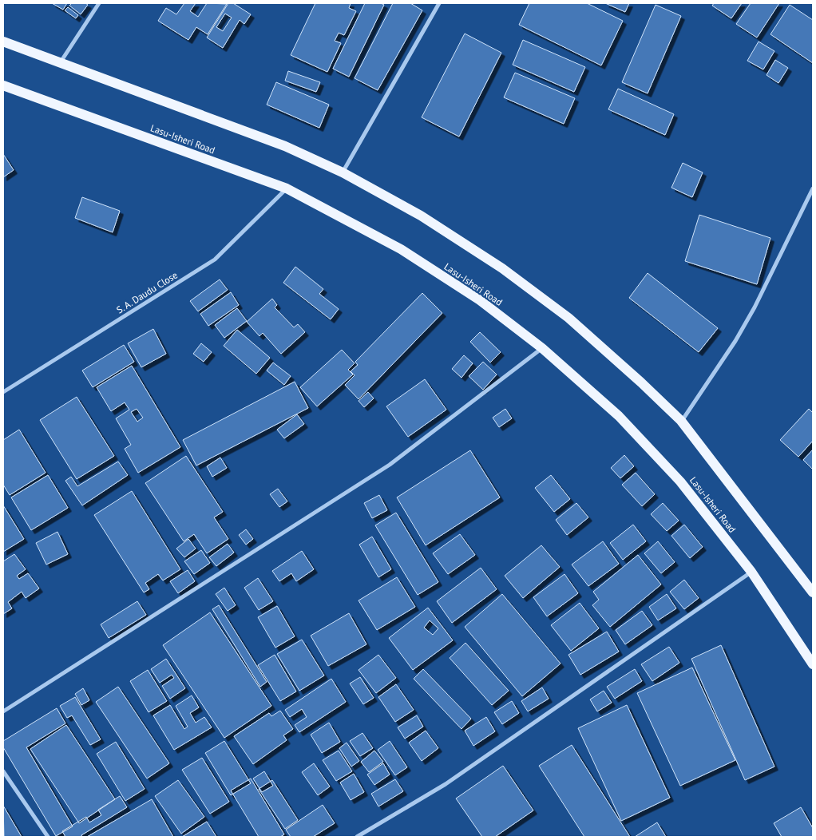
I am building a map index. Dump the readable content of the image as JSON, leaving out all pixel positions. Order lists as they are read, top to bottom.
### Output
{
  "streets": {
    "main road": ["Lasu-Isheri Road"],
    "street": ["S. A. Daudu Close"]
  },
  "crossings": [
    ["Lasu-Isheri Road", "S. A. Daudu Close"]
  ]
}
